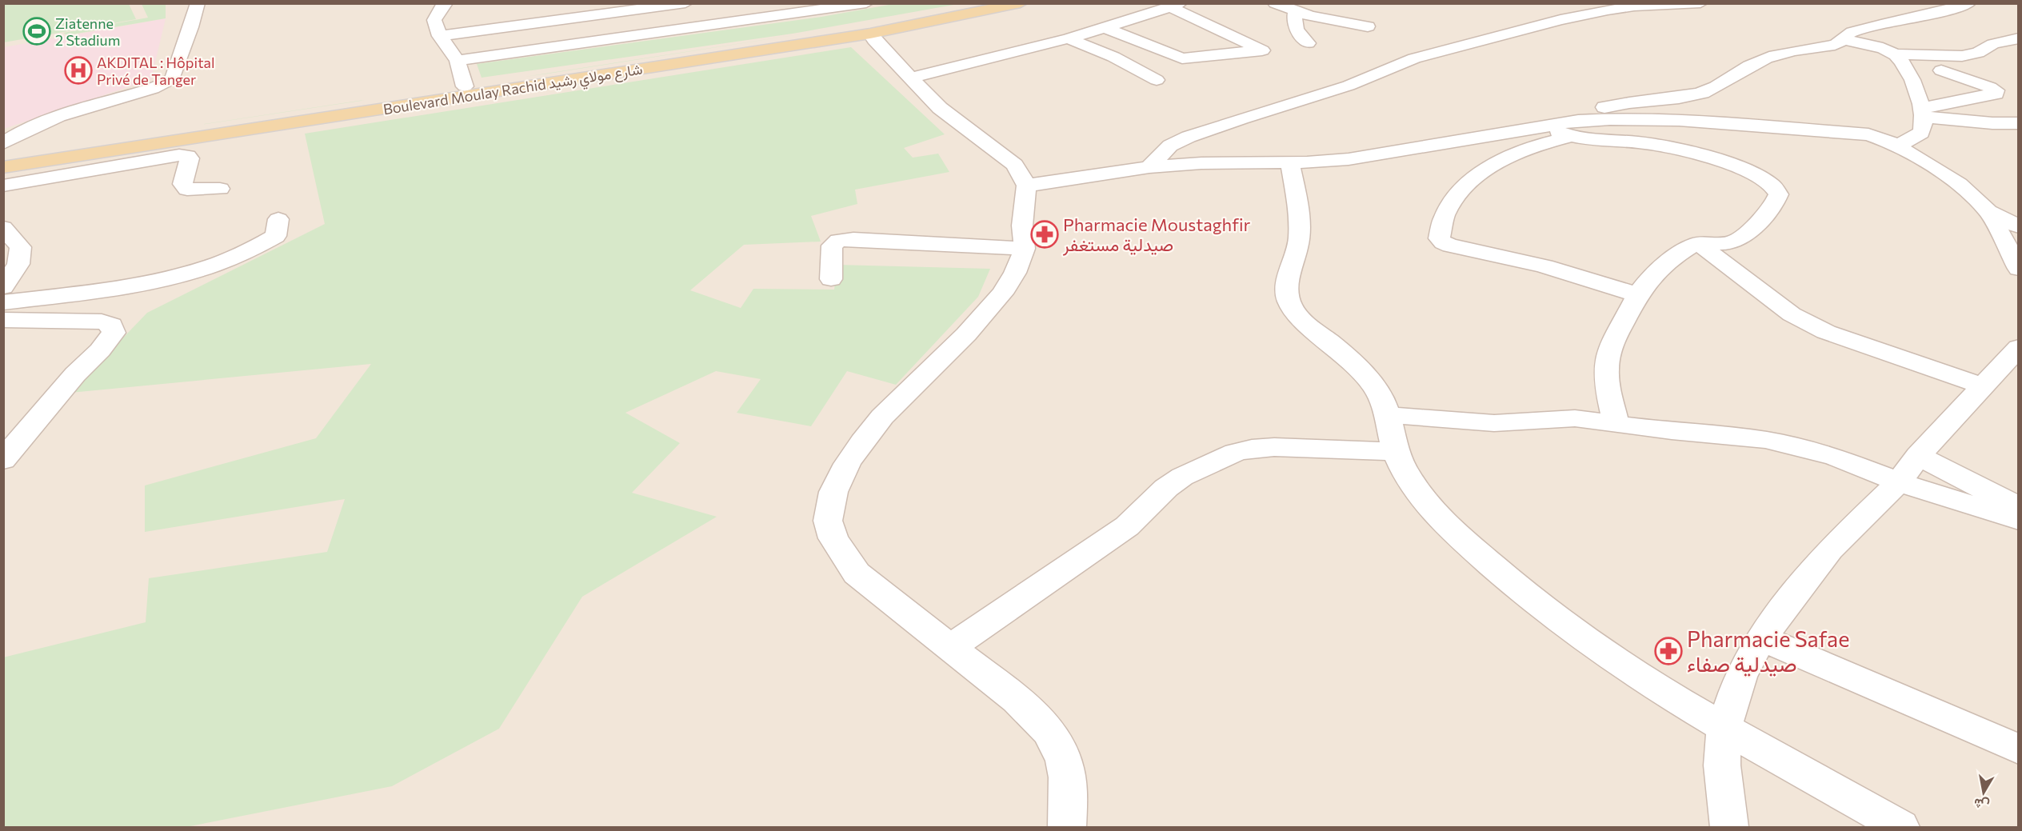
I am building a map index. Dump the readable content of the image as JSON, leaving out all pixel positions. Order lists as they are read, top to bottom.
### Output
{
  "streets": {
    "main road": ["Boulevard Moulay Rachid شارع مولاي رشيد"]
  },
  "places": {
    "sports": ["Ziatenne 2 Stadium"],
    "hospital": ["AKDITAL : Hôpital Privé de Tanger"],
    "pharmacy": ["Pharmacie Moustaghfir صيدلية مستغفر", "Pharmacie Safae صيدلية صفاء"]
  },
  "north": "bottom"
}
